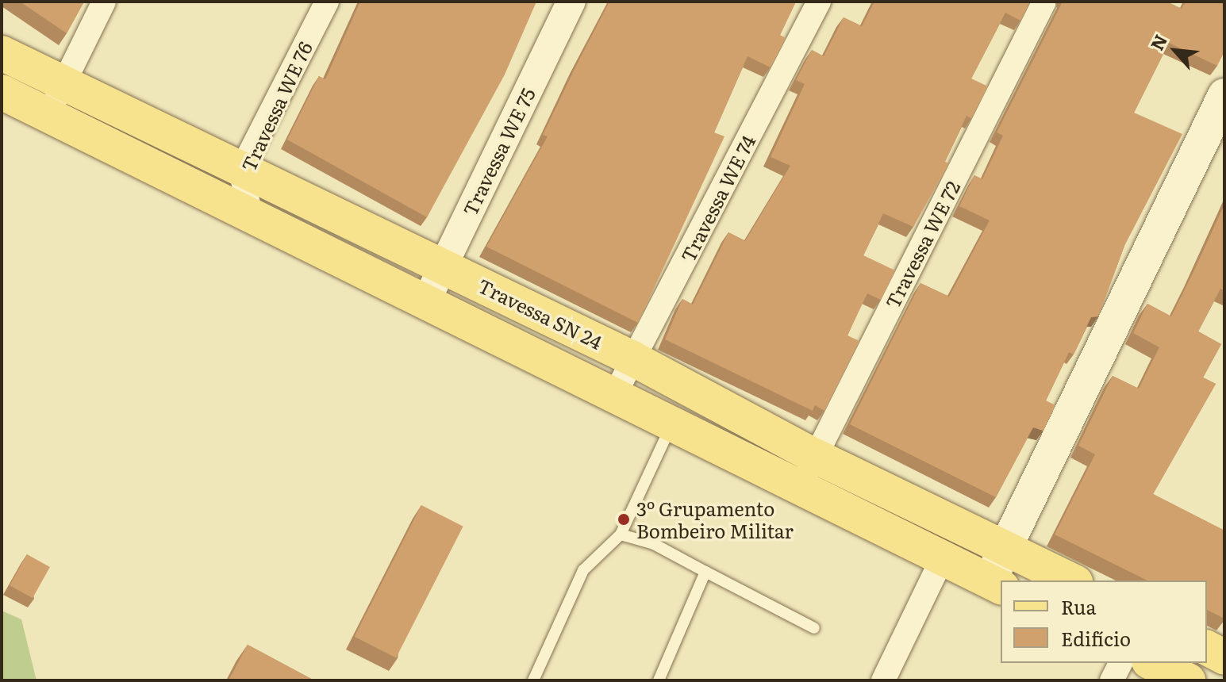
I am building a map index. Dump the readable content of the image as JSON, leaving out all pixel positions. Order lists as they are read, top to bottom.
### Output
{
  "streets": {
    "main road": ["Travessa SN 24"],
    "street": [
      "Travessa WE 76",
      "Travessa WE 75",
      "Travessa WE 74",
      "Travessa WE 72"
    ]
  },
  "crossings": [
    ["Travessa WE 76", "Travessa SN 24"],
    ["Travessa WE 75", "Travessa SN 24"],
    ["Travessa WE 74", "Travessa SN 24"],
    ["Travessa WE 72", "Travessa SN 24"]
  ],
  "places": ["3º Grupamento Bombeiro Militar"],
  "legend": ["Rua", "Edifício"],
  "north": "top left"
}
